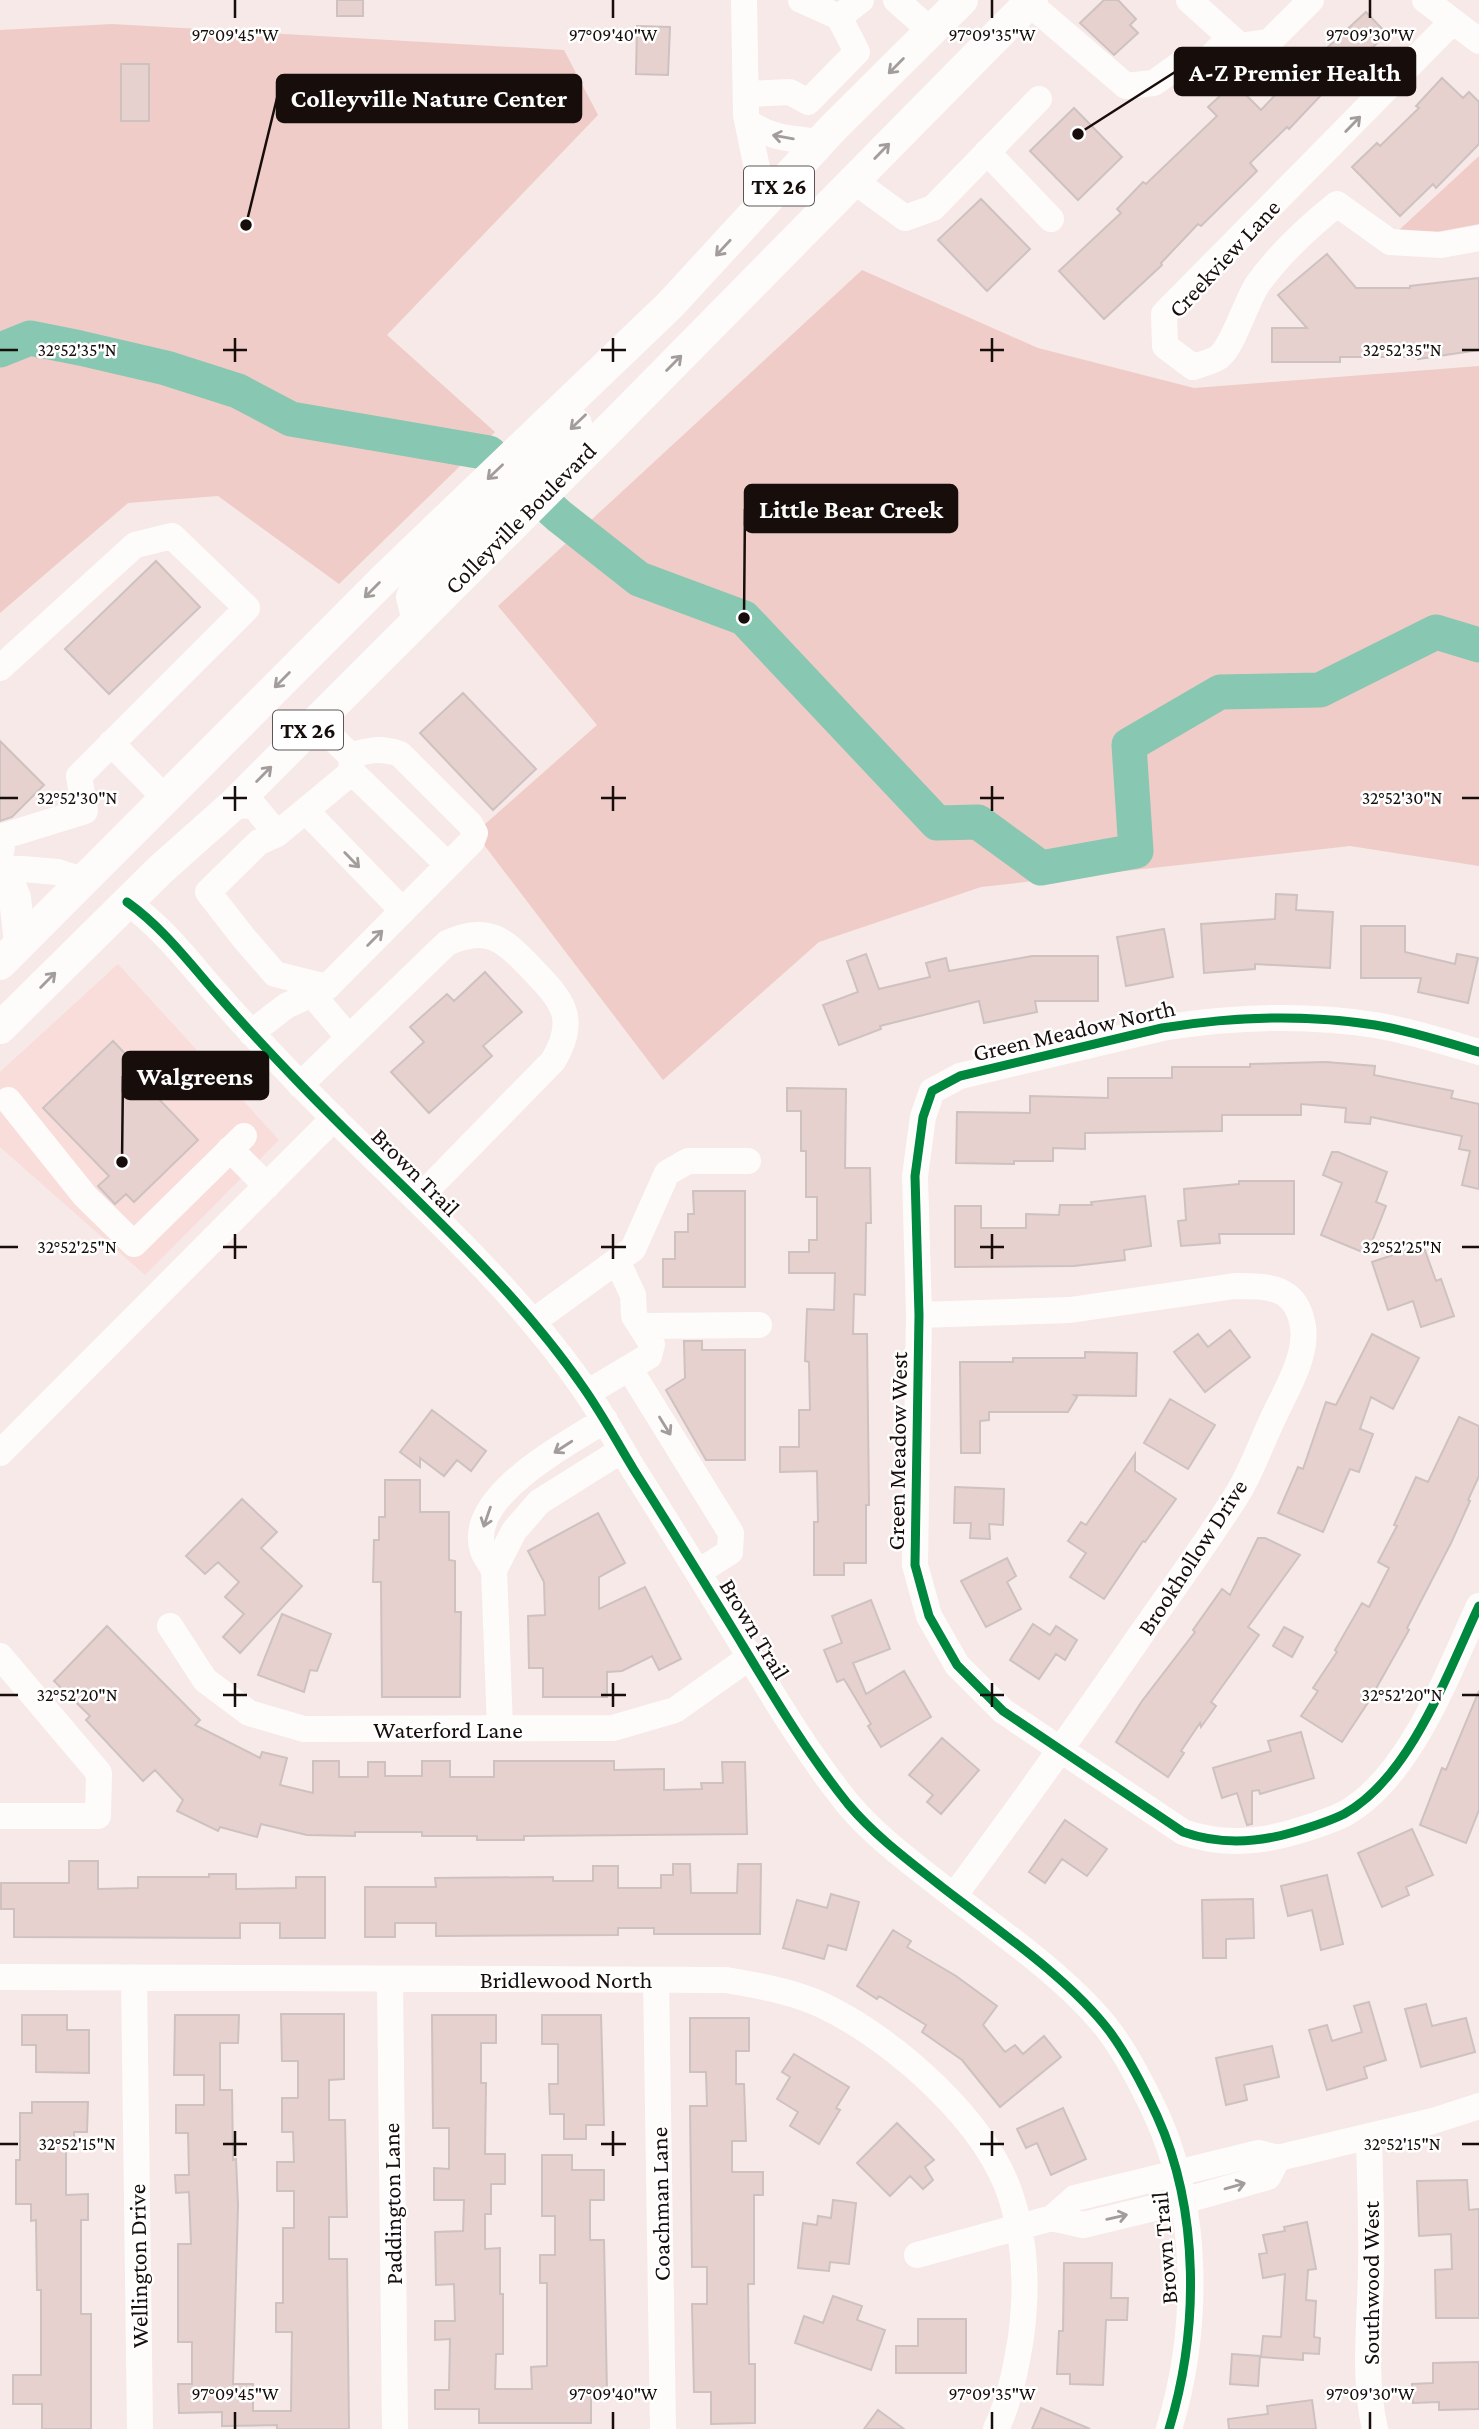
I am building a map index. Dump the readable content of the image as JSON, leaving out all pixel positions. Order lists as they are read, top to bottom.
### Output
{
  "streets": {
    "main road": ["TX 26", "Colleyville Boulevard"],
    "street": [
      "Creekview Lane",
      "Green Meadow North",
      "Brown Trail",
      "Green Meadow West",
      "Brookhollow Drive",
      "Waterford Lane",
      "Bridlewood North",
      "Paddington Lane",
      "Coachman Lane",
      "Wellington Drive",
      "Southwood West"
    ]
  },
  "crossings": [
    ["Colleyville Boulevard", "Brown Trail"],
    ["Green Meadow North", "Green Meadow West"],
    ["Brown Trail", "Brookhollow Drive"],
    ["Brown Trail", "Waterford Lane"],
    ["Green Meadow West", "Brookhollow Drive"],
    ["Bridlewood North", "Paddington Lane"],
    ["Bridlewood North", "Coachman Lane"],
    ["Bridlewood North", "Wellington Drive"]
  ],
  "places": [
    "A-Z Premier Health",
    "Colleyville Nature Center",
    "Little Bear Creek",
    "Walgreens"
  ],
  "coordinates": [
    "97°09'45\"W",
    "97°09'40\"W",
    "97°09'35\"W",
    "97°09'30\"W",
    "32°52'35\"N",
    "32°52'30\"N",
    "32°52'25\"N",
    "32°52'20\"N",
    "32°52'15\"N"
  ]
}
